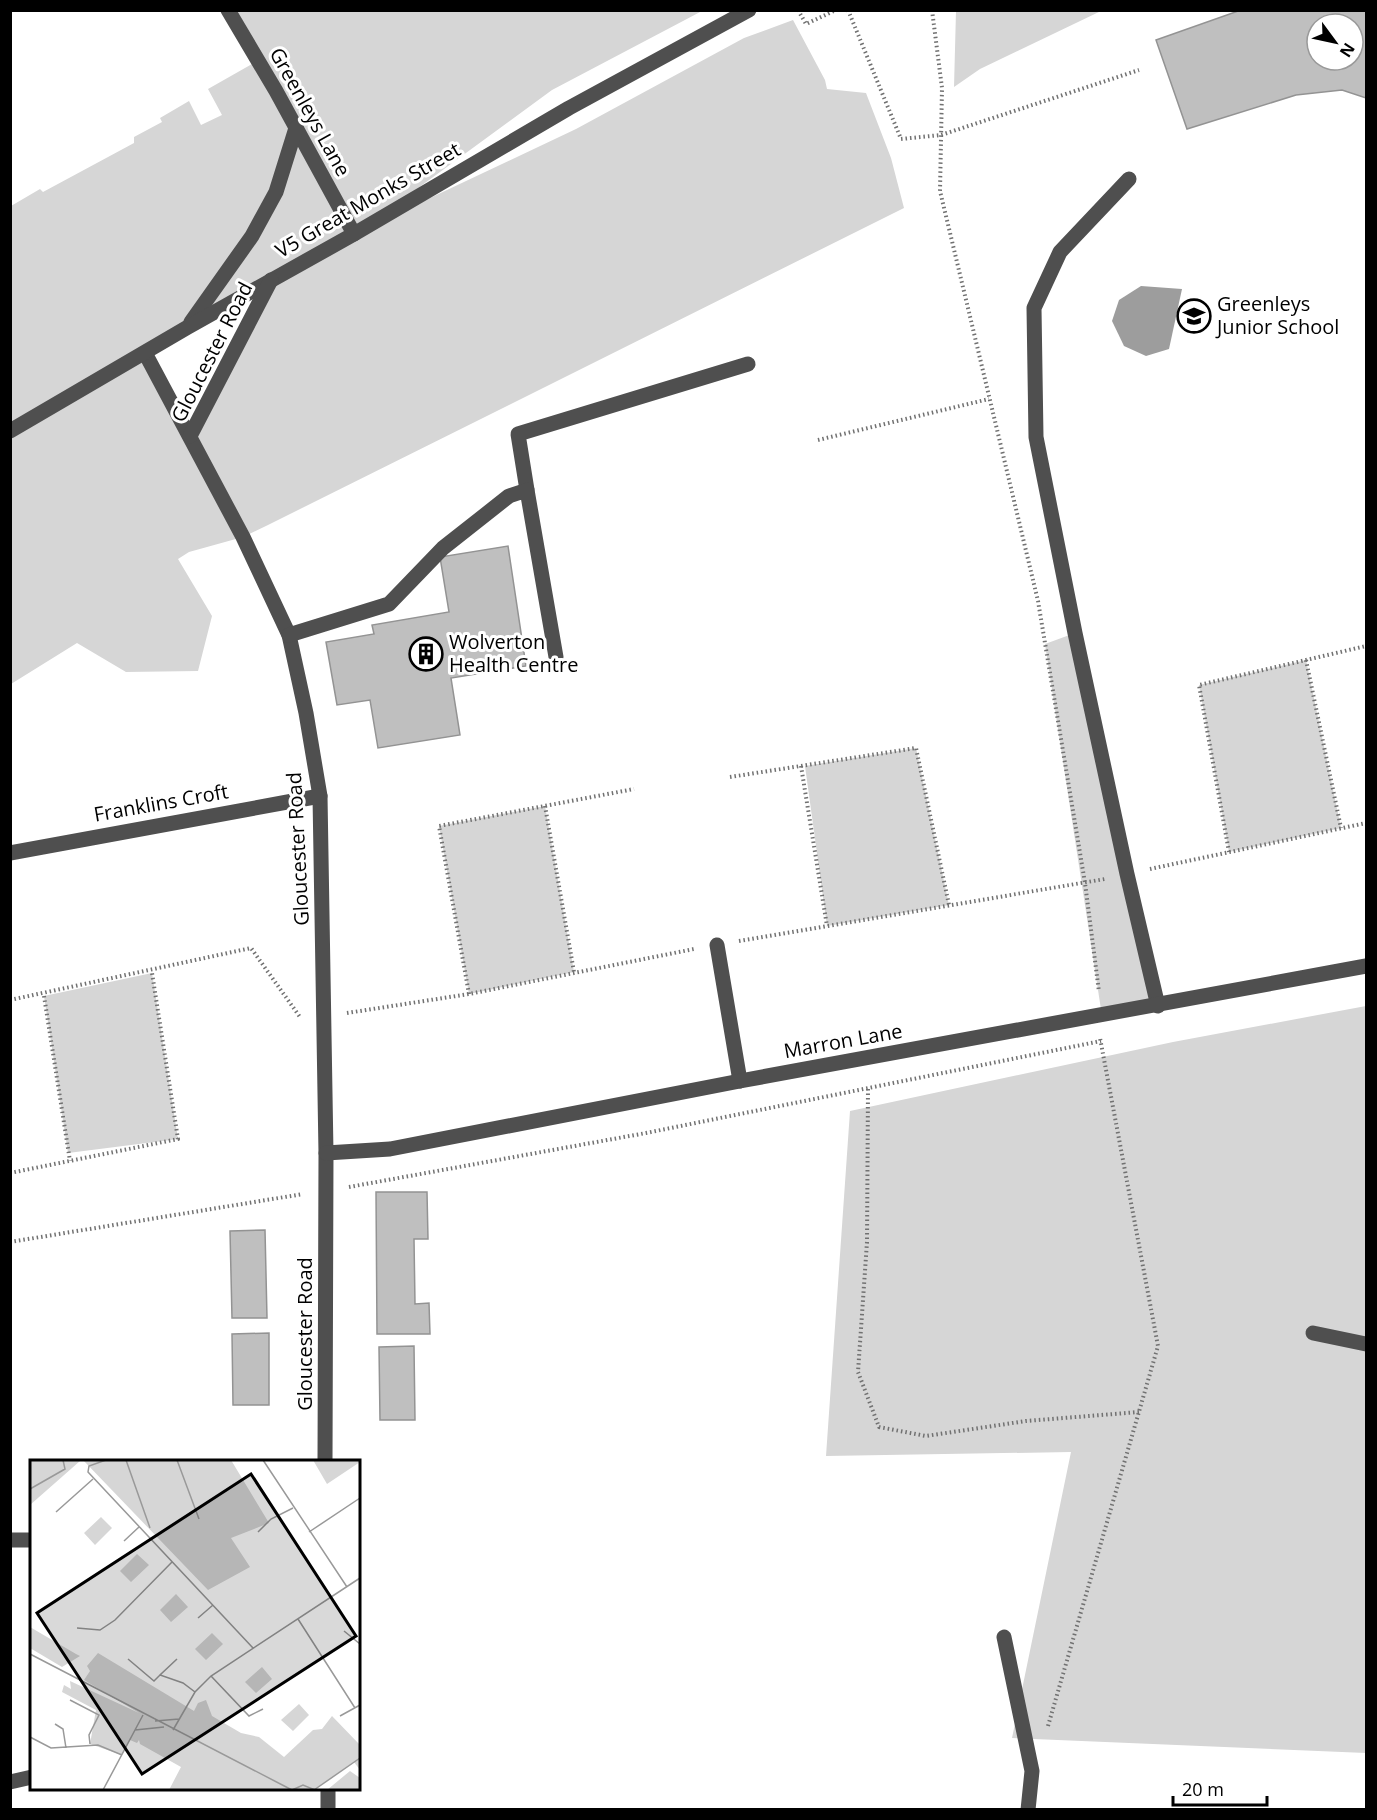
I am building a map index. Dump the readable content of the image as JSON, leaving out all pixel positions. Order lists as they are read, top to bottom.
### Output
{
  "streets": {
    "street": [
      "Greenleys Lane",
      "V5 Great Monks Street",
      "Gloucester Road",
      "Franklins Croft",
      "Marron Lane"
    ]
  },
  "crossings": [
    ["Greenleys Lane", "V5 Great Monks Street"],
    ["V5 Great Monks Street", "Gloucester Road"],
    ["Gloucester Road", "Franklins Croft"],
    ["Gloucester Road", "Marron Lane"]
  ],
  "places": {
    "school or university": ["Greenleys Junior School"],
    "building": ["Wolverton Health Centre"]
  },
  "scale_bar": "20 m",
  "north": "bottom right"
}
